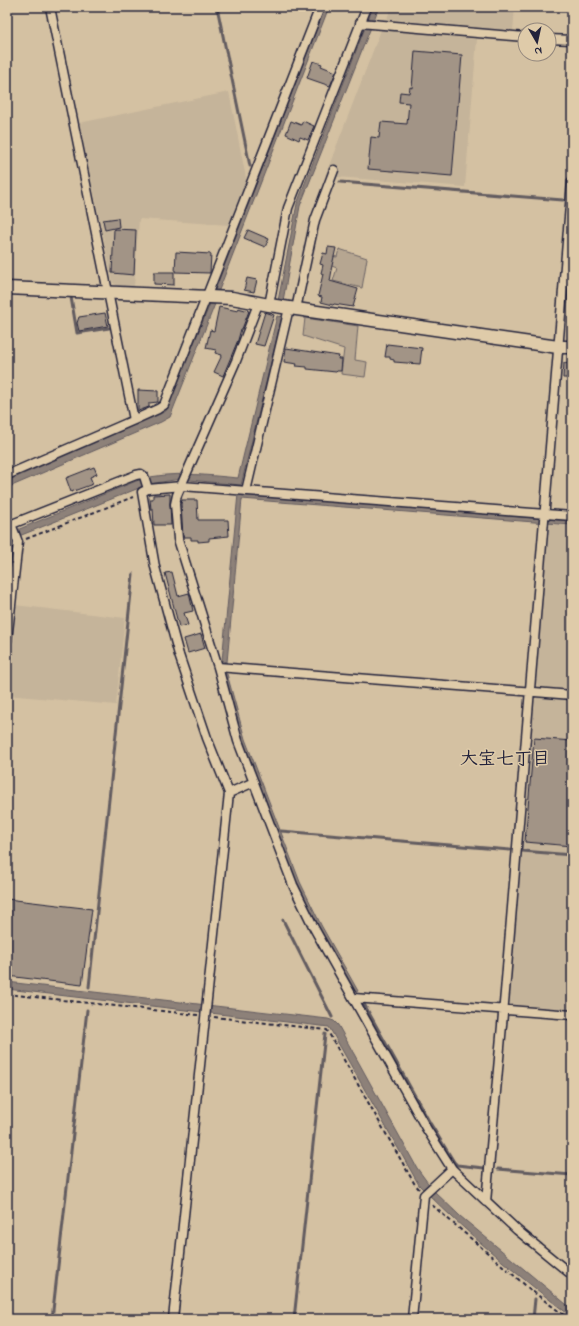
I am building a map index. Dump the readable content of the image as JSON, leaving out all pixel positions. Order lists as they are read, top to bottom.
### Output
{
  "districts": ["大宝七丁目"],
  "north": "bottom"
}
